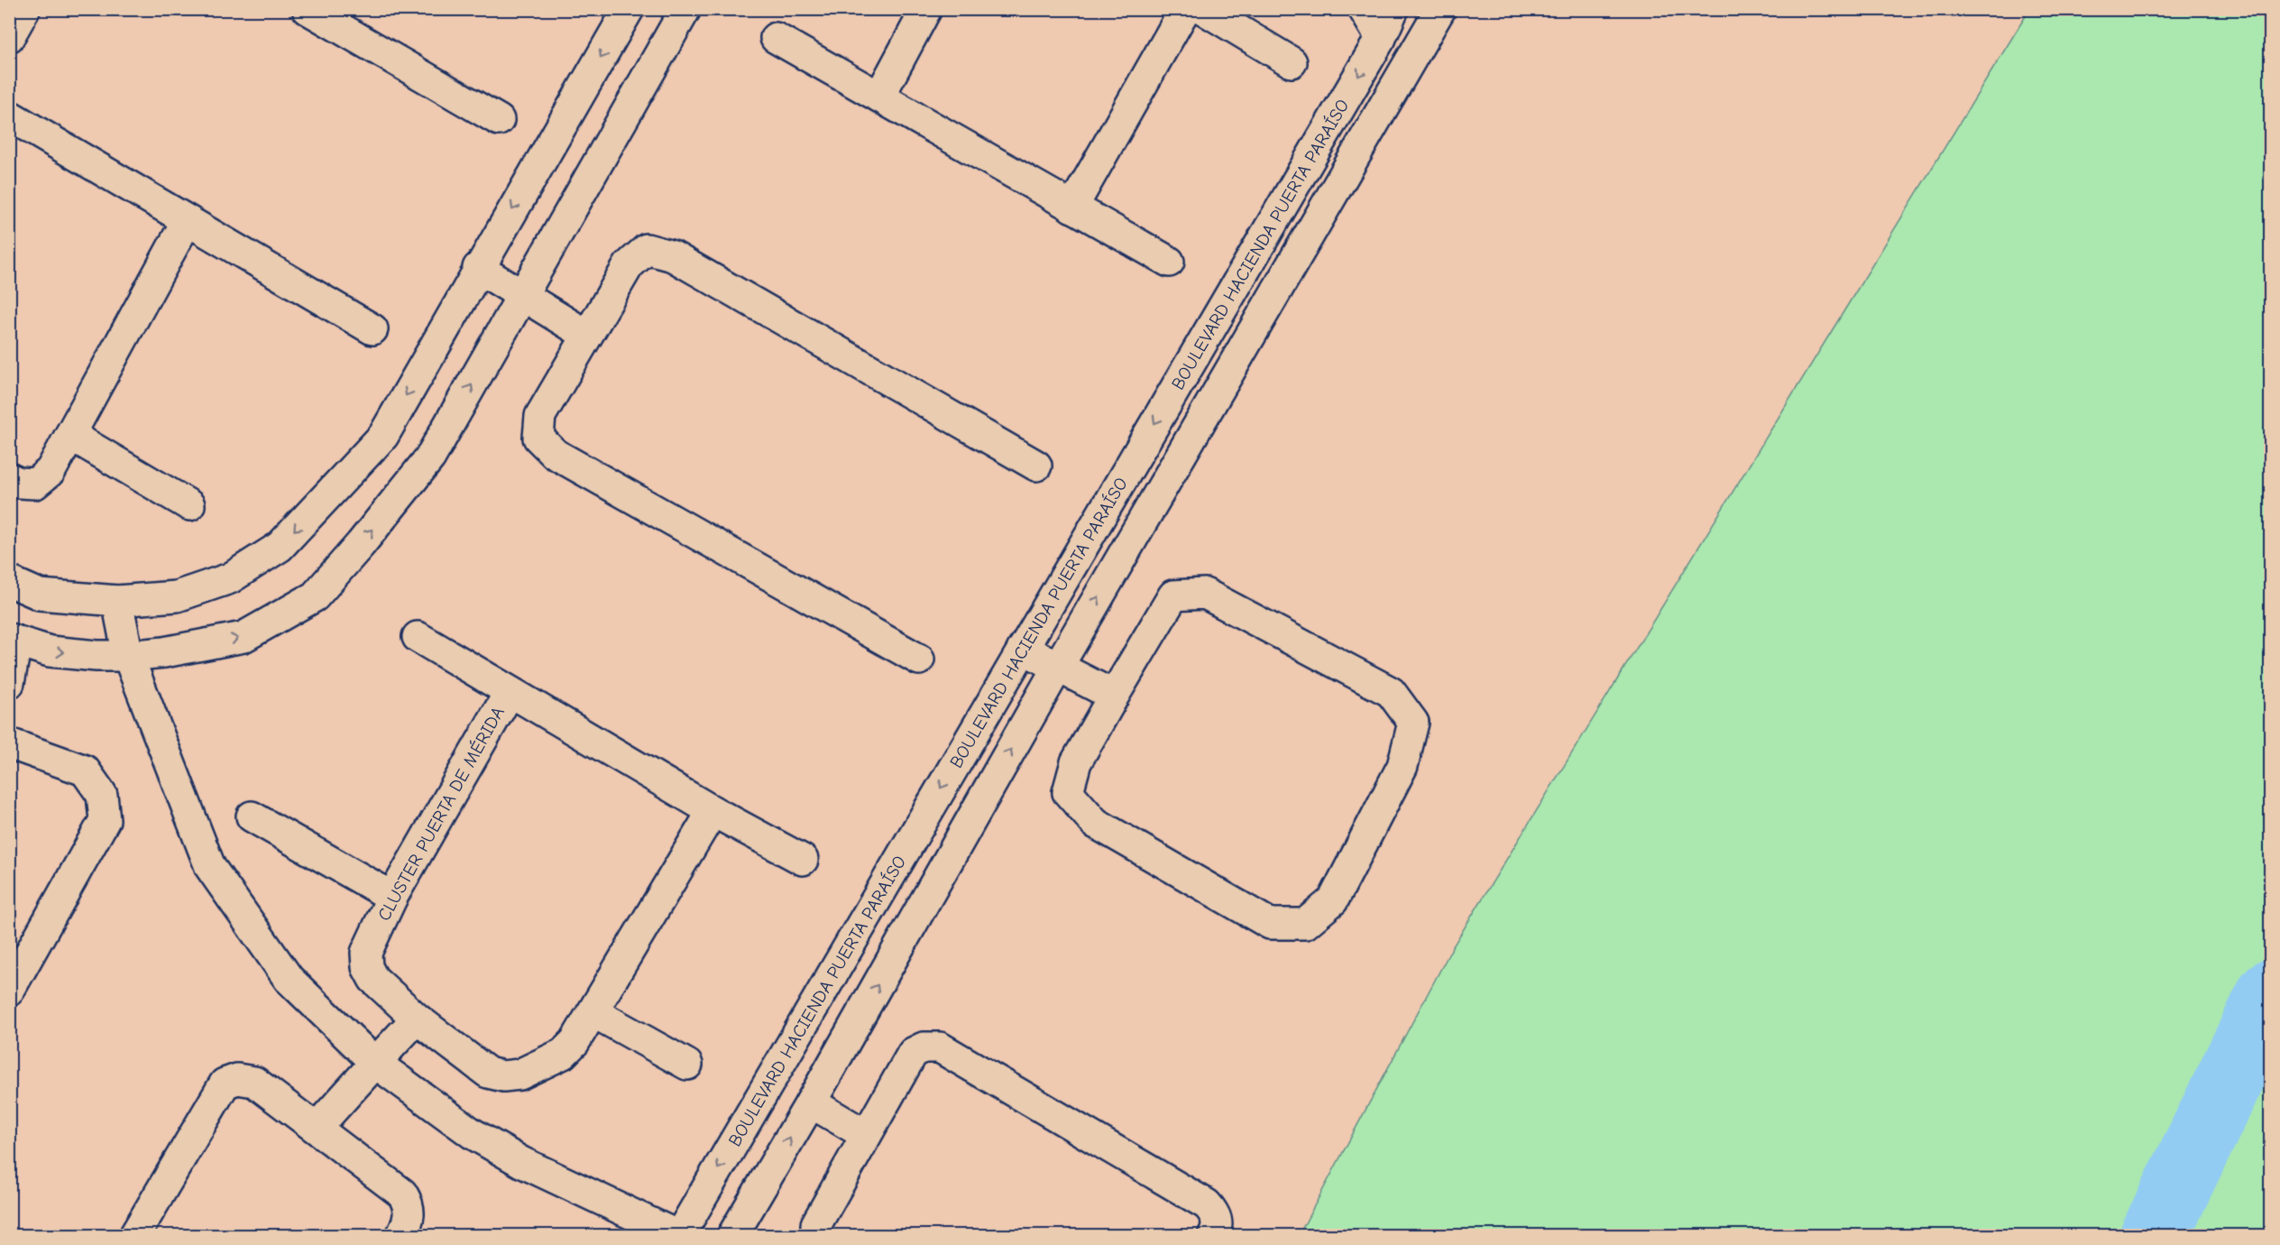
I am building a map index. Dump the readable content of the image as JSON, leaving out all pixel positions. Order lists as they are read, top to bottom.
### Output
{
  "streets": {
    "street": ["BOULEVARD HACIENDA PUERTA PARAÍSO", "CLUSTER PUERTA DE MÉRIDA"]
  }
}
